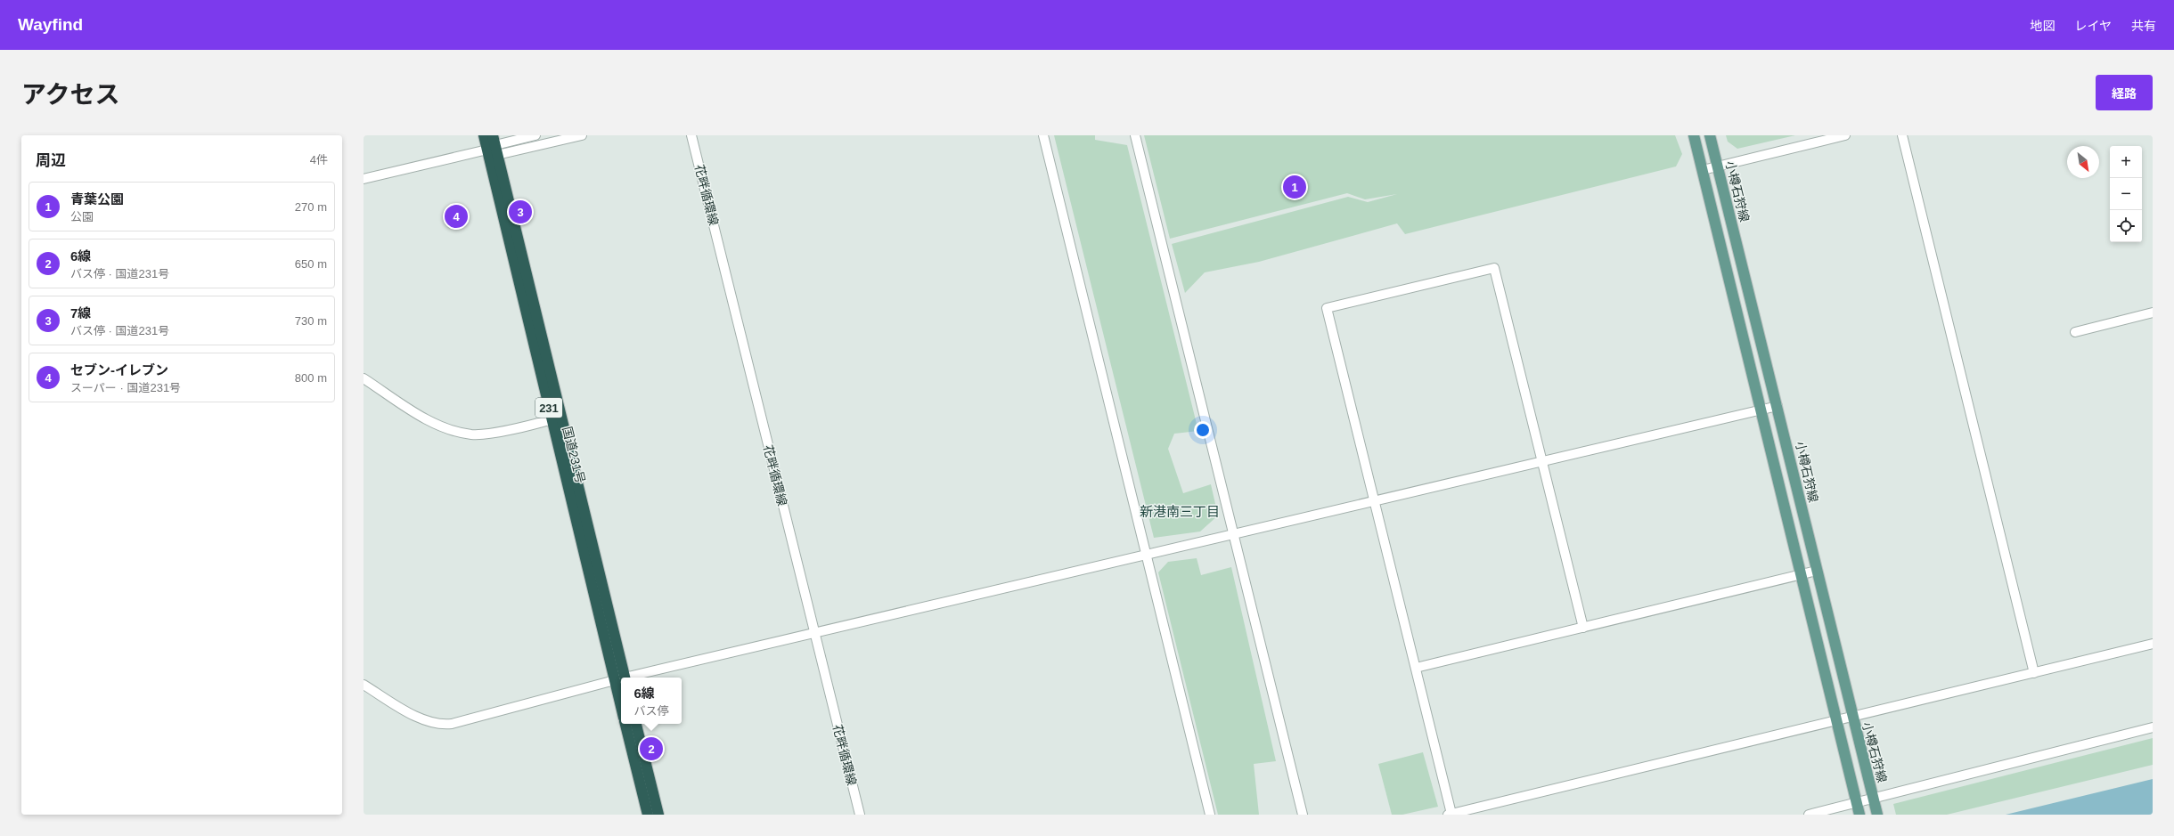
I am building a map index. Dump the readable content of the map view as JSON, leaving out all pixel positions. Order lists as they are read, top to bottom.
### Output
{
  "streets": {
    "highway": ["231", "国道231号"],
    "main road": ["小樽石狩線"],
    "street": ["花畔循環線"]
  },
  "districts": ["新港南三丁目"],
  "north": "bottom right",
  "page": {
    "header": "Wayfind",
    "nav": ["地図", "レイヤ", "共有"],
    "title": "アクセス",
    "buttons": "経路",
    "heading": ["周辺", "4件"],
    "map_buttons": ["+", "−"],
    "pins": [
      "1",
      "3",
      "4",
      "2"
    ],
    "list": [
      {
        "mark": "1",
        "name": "青葉公園",
        "note": "公園",
        "value": "270 m"
      },
      {
        "mark": "2",
        "name": "6線",
        "note": "バス停 · 国道231号",
        "value": "650 m"
      },
      {
        "mark": "3",
        "name": "7線",
        "note": "バス停 · 国道231号",
        "value": "730 m"
      },
      {
        "mark": "4",
        "name": "セブン-イレブン",
        "note": "スーパー · 国道231号",
        "value": "800 m"
      }
    ],
    "popup": ["6線", "バス停"]
  }
}
